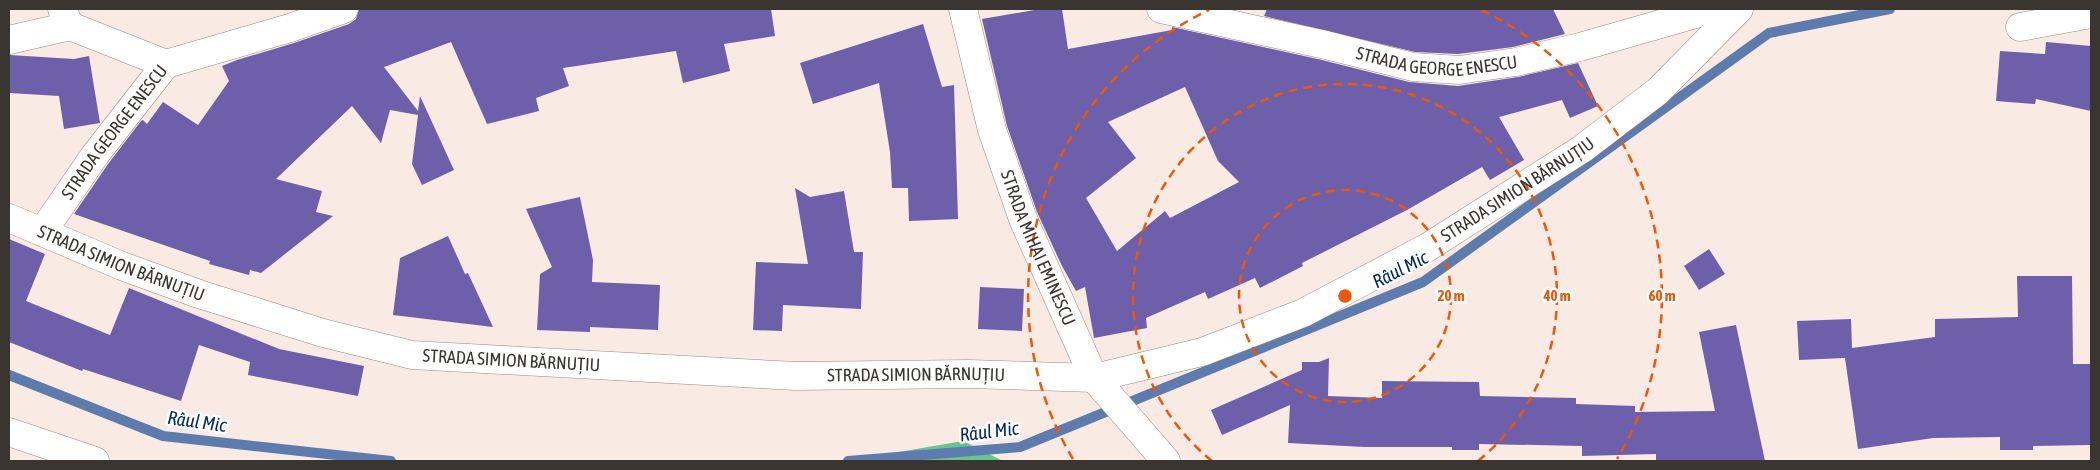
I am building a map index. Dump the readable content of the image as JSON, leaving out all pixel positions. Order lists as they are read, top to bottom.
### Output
{
  "streets": {
    "street": ["STRADA GEORGE ENESCU", "STRADA SIMION BĂRNUȚIU", "STRADA MIHAI EMINESCU"]
  },
  "crossings": [
    ["STRADA GEORGE ENESCU", "STRADA SIMION BĂRNUȚIU"],
    ["STRADA SIMION BĂRNUȚIU", "STRADA MIHAI EMINESCU"]
  ],
  "water": ["Râul Mic"],
  "rings": ["20 m", "40 m", "60 m"]
}
